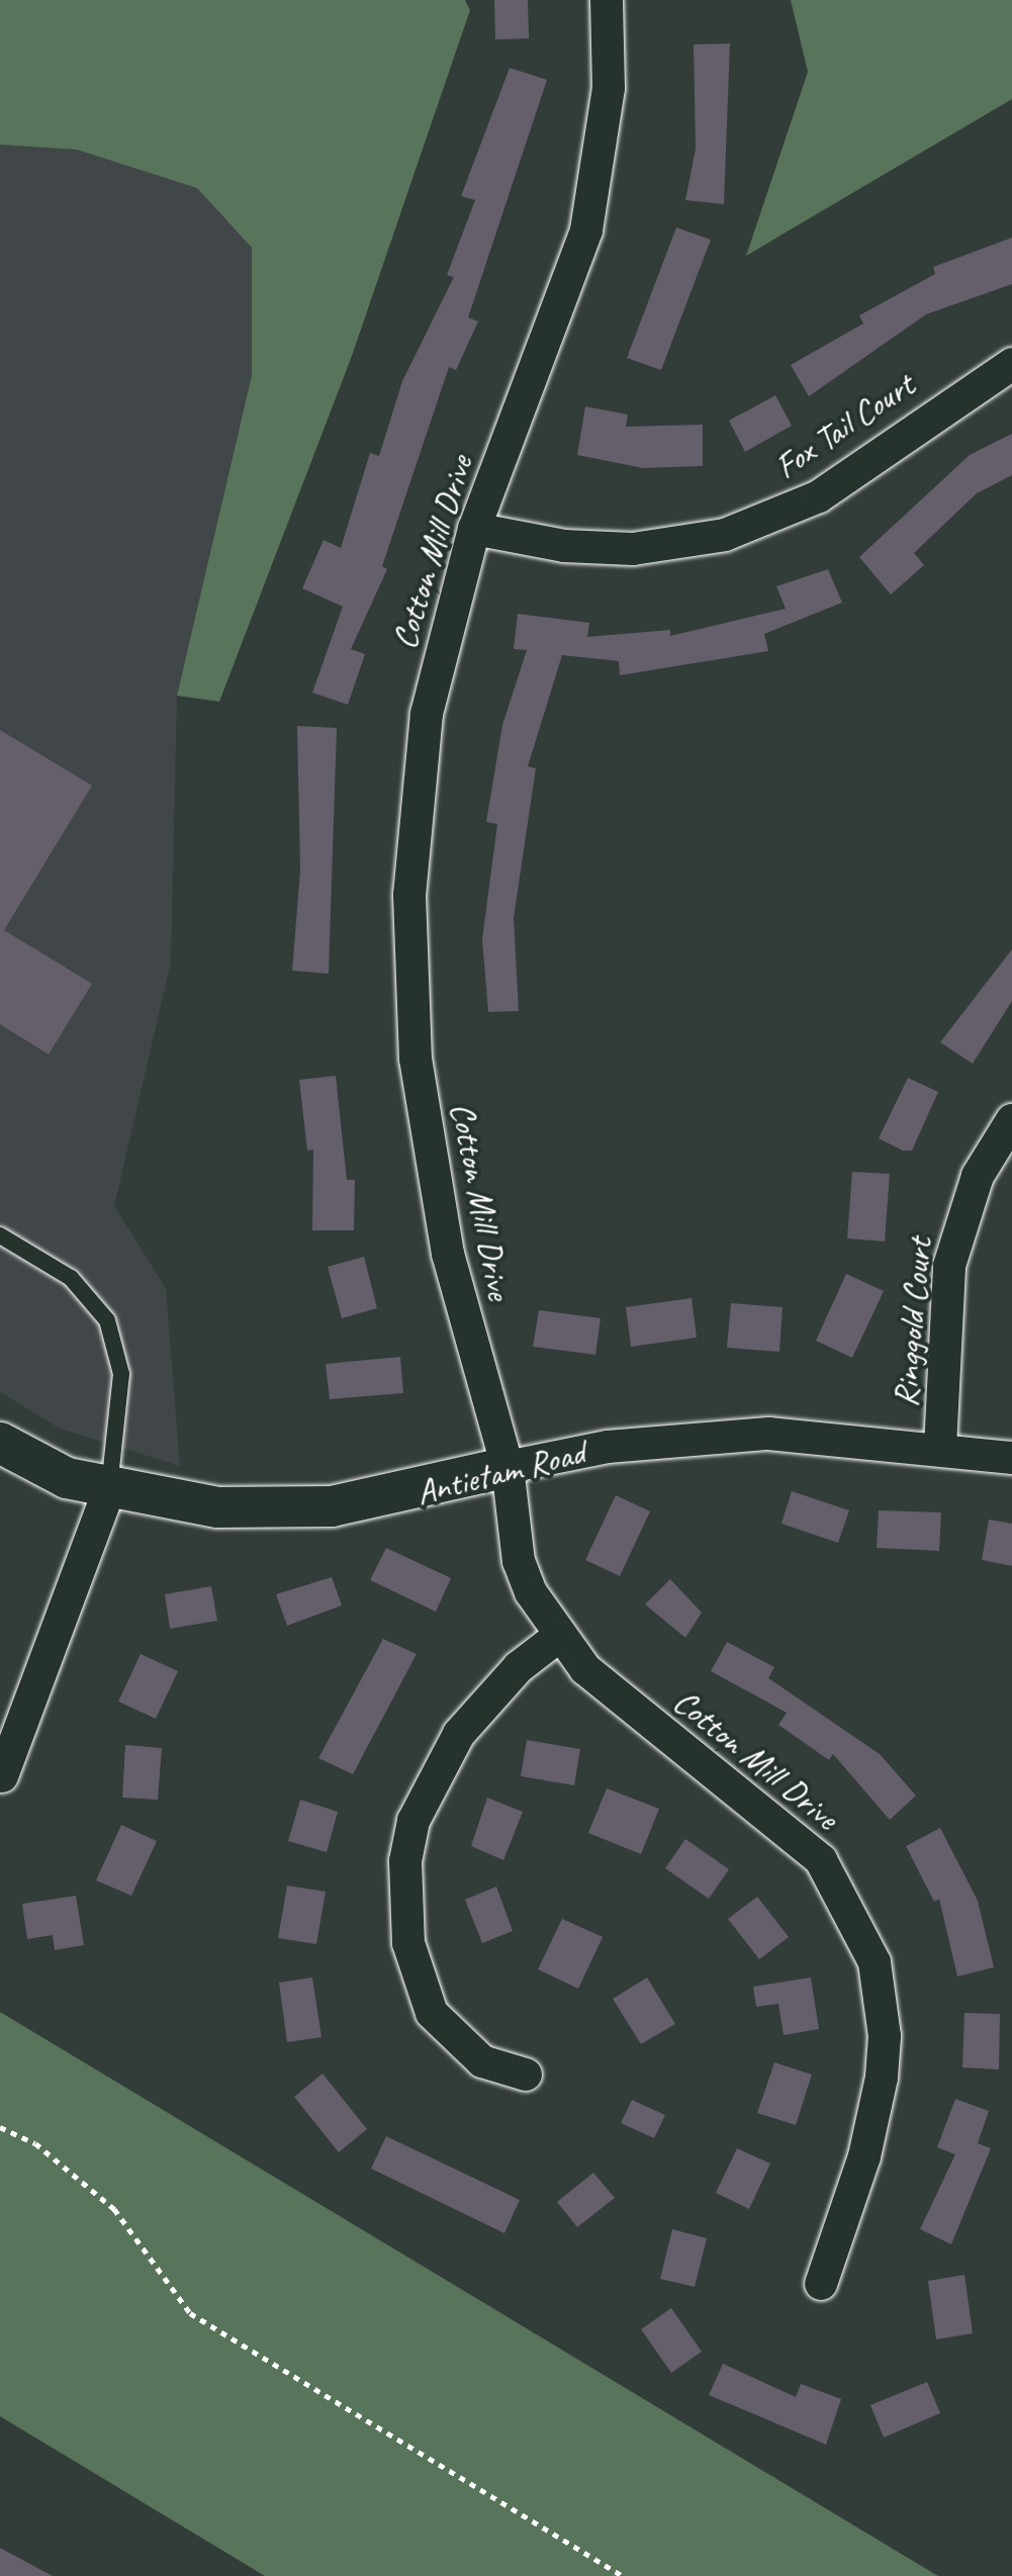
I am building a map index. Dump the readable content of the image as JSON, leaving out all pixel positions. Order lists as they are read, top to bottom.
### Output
{
  "streets": {
    "street": [
      "Fox Tail Court",
      "Cotton Mill Drive",
      "Ringgold Court",
      "Antietam Road"
    ]
  },
  "crossings": [
    ["Fox Tail Court", "Cotton Mill Drive"],
    ["Cotton Mill Drive", "Antietam Road"],
    ["Ringgold Court", "Antietam Road"]
  ]
}
